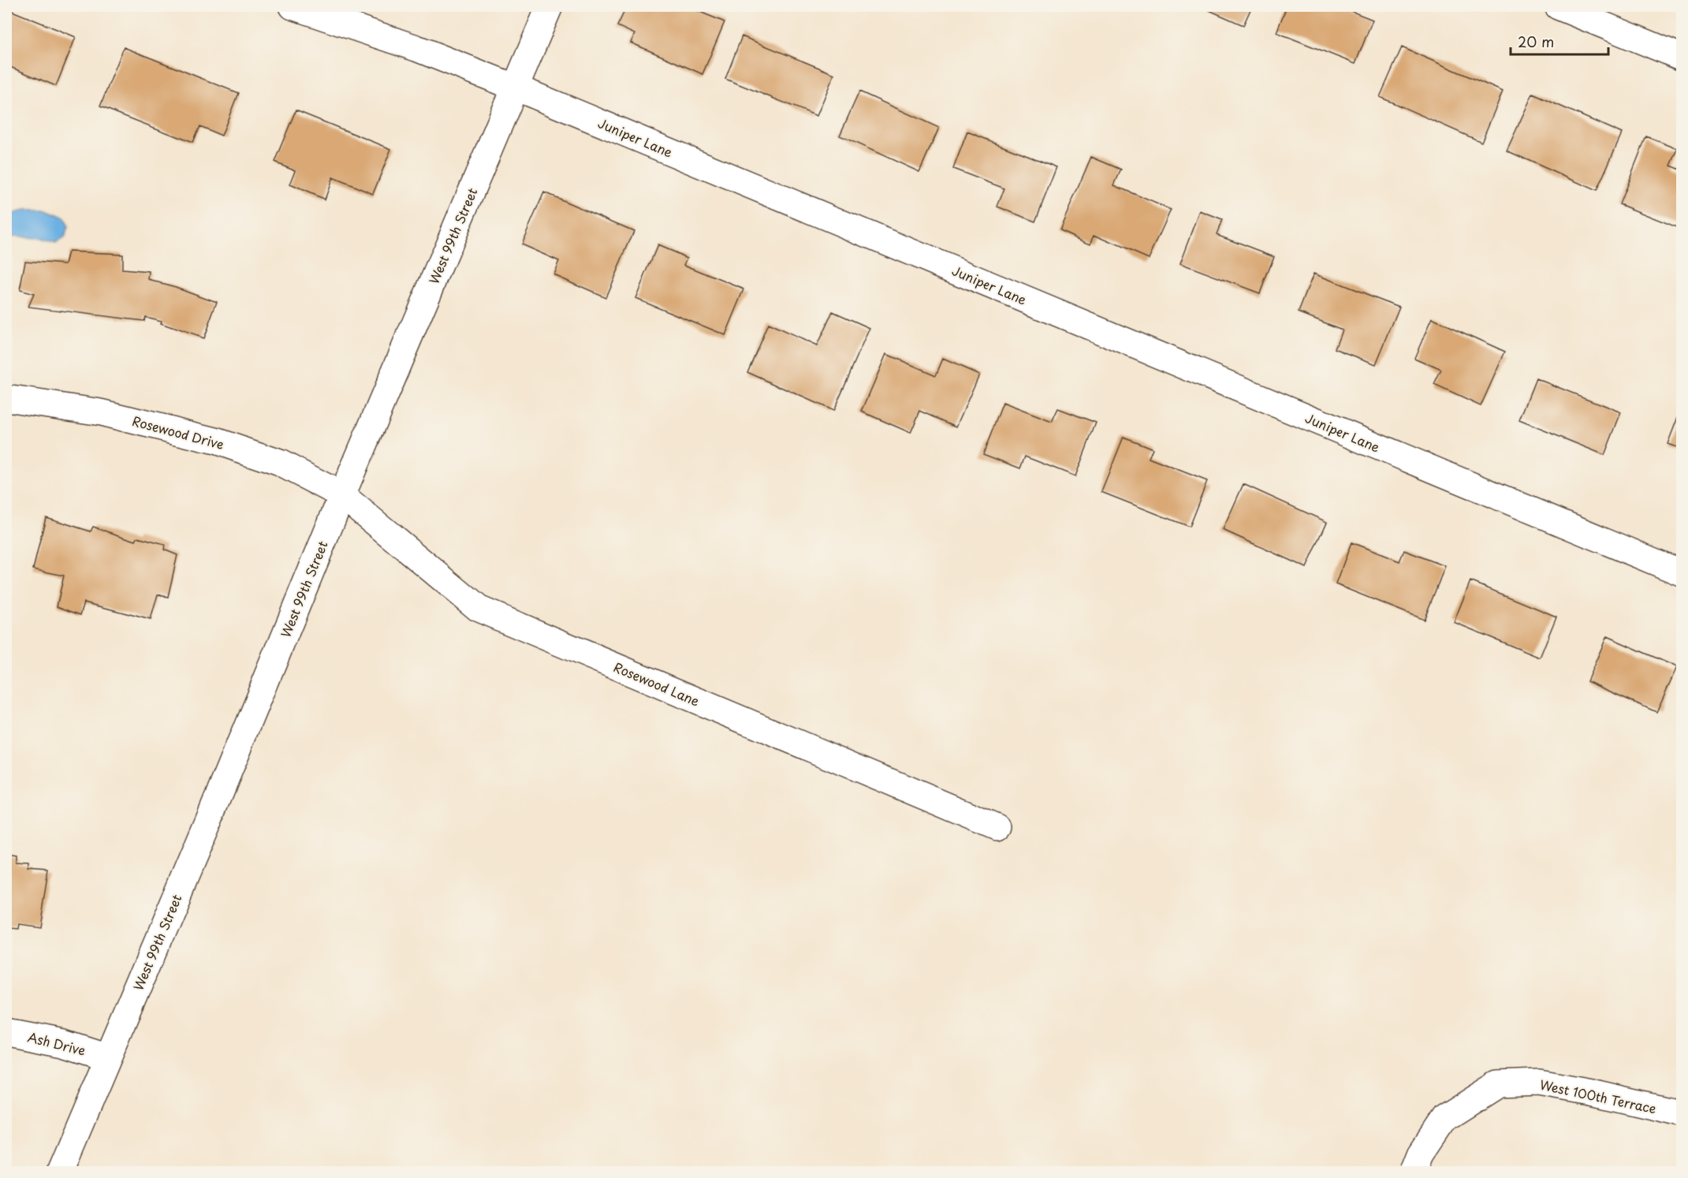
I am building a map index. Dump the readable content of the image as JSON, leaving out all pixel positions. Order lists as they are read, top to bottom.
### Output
{
  "streets": {
    "street": [
      "Juniper Lane",
      "West 99th Street",
      "Rosewood Drive",
      "Rosewood Lane",
      "Ash Drive",
      "West 100th Terrace"
    ]
  },
  "crossings": [
    ["Juniper Lane", "West 99th Street"],
    ["West 99th Street", "Rosewood Drive"],
    ["West 99th Street", "Rosewood Lane"],
    ["West 99th Street", "Ash Drive"],
    ["Rosewood Drive", "Rosewood Lane"]
  ],
  "scale_bar": "20 m"
}
